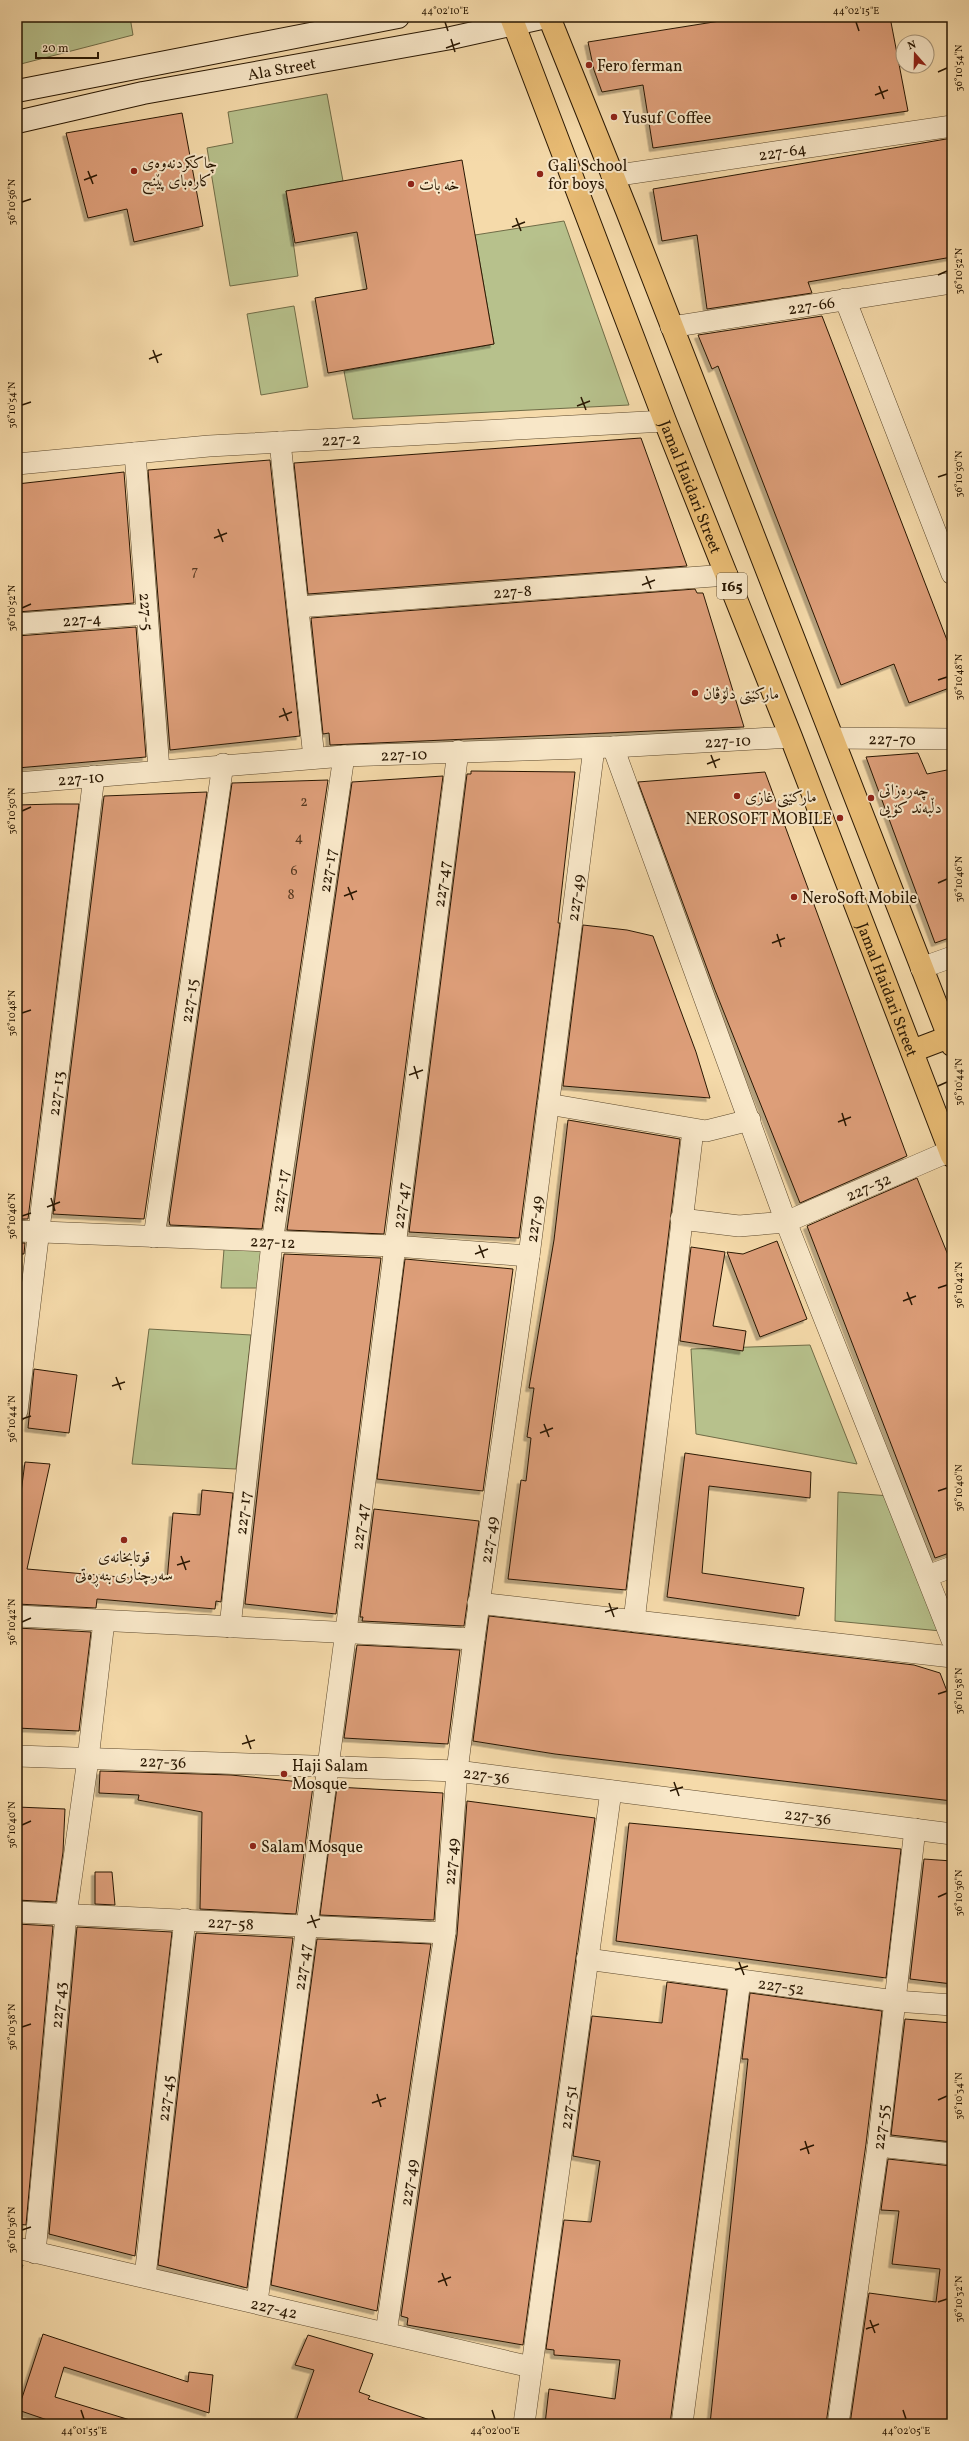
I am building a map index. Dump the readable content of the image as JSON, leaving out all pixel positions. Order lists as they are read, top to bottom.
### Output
{
  "streets": {
    "main road": ["Ala Street", "Jamal Haidari Street", "165"],
    "street": [
      "227-64",
      "227-66",
      "227-2",
      "227-8",
      "227-5",
      "227-4",
      "227-70",
      "227-10",
      "227-17",
      "227-47",
      "227-49",
      "227-15",
      "227-13",
      "227-32",
      "227-12",
      "227-36",
      "227-58",
      "227-52",
      "227-43",
      "227-45",
      "227-51",
      "227-55",
      "227-42"
    ]
  },
  "crossings": [
    ["Ala Street", "Jamal Haidari Street"],
    ["Ala Street", "165"],
    ["227-64", "165"],
    ["227-66", "165"],
    ["227-2", "Jamal Haidari Street"],
    ["227-2", "227-5"],
    ["Jamal Haidari Street", "227-8"],
    ["Jamal Haidari Street", "227-10"],
    ["Jamal Haidari Street", "227-32"],
    ["165", "227-70"],
    ["227-5", "227-4"],
    ["227-5", "227-10"],
    ["227-10", "227-17"],
    ["227-10", "227-47"],
    ["227-10", "227-49"],
    ["227-10", "227-15"],
    ["227-10", "227-13"],
    ["227-17", "227-12"],
    ["227-47", "227-12"],
    ["227-47", "227-36"],
    ["227-47", "227-58"],
    ["227-47", "227-42"],
    ["227-49", "227-12"],
    ["227-49", "227-36"],
    ["227-49", "227-58"],
    ["227-49", "227-42"],
    ["227-15", "227-12"],
    ["227-13", "227-12"],
    ["227-36", "227-43"],
    ["227-36", "227-51"],
    ["227-36", "227-55"],
    ["227-58", "227-43"],
    ["227-58", "227-45"],
    ["227-52", "227-51"],
    ["227-52", "227-55"],
    ["227-43", "227-42"],
    ["227-45", "227-42"],
    ["227-51", "227-42"]
  ],
  "places": [
    "Fero ferman",
    "Yusuf Coffee",
    "چاككردنەوەی كارەبای پێنج",
    "Gali School for boys",
    "خه بات",
    "ماركێتی دلۆڤان",
    "ماركێتی غازی",
    "چەرەزاتی دڵبەند کۆیی",
    "NEROSOFT MOBILE",
    "NeroSoft Mobile",
    "قوتابخانەی سەرچناری بنەڕەتی",
    "Haji Salam Mosque",
    "Salam Mosque"
  ],
  "house_numbers": [
    "7",
    "2",
    "4",
    "6",
    "8"
  ],
  "scale_bar": "20 m",
  "north": "top",
  "coordinates": [
    "44°02'10\"E",
    "44°02'15\"E",
    "36°10'54\"N",
    "36°10'56\"N",
    "36°10'52\"N",
    "36°10'50\"N",
    "36°10'48\"N",
    "36°10'46\"N",
    "36°10'44\"N",
    "36°10'42\"N",
    "36°10'40\"N",
    "36°10'38\"N",
    "36°10'36\"N",
    "36°10'34\"N",
    "36°10'32\"N",
    "44°01'55\"E",
    "44°02'00\"E",
    "44°02'05\"E"
  ]
}
